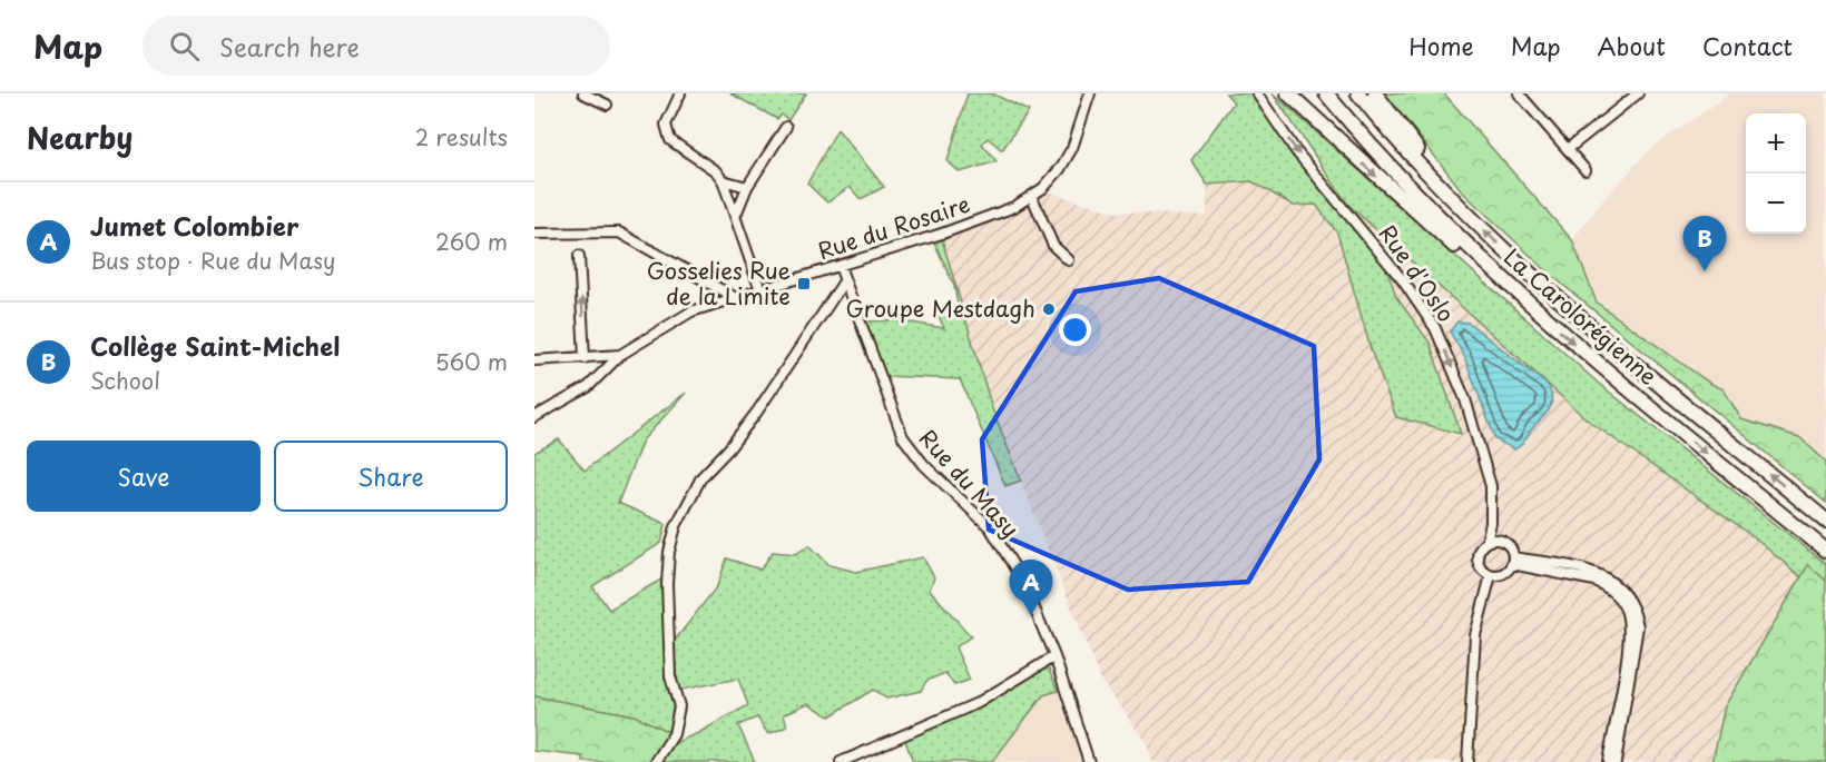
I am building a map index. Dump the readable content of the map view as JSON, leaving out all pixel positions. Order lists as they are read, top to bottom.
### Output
{
  "streets": {
    "highway": ["La Carolorégienne"],
    "street": ["Rue du Rosaire", "Rue d'Oslo", "Rue du Masy"]
  },
  "crossings": [
    ["Rue du Rosaire", "Rue du Masy"]
  ],
  "one_way": ["Rue d'Oslo"],
  "places": {
    "transit": ["Gosselies Rue de la Limite"],
    "other": ["Groupe Mestdagh"]
  },
  "page": {
    "header": "Map",
    "search": "Search here",
    "nav": [
      "Home",
      "Map",
      "About",
      "Contact"
    ],
    "heading": ["Nearby", "2 results"],
    "map_buttons": ["+", "−"],
    "list": [
      {
        "mark": "A",
        "name": "Jumet Colombier",
        "note": "Bus stop · Rue du Masy",
        "value": "260 m"
      },
      {
        "mark": "B",
        "name": "Collège Saint-Michel",
        "note": "School",
        "value": "560 m"
      }
    ],
    "pins": ["B", "A"],
    "buttons": ["Save", "Share"]
  }
}
